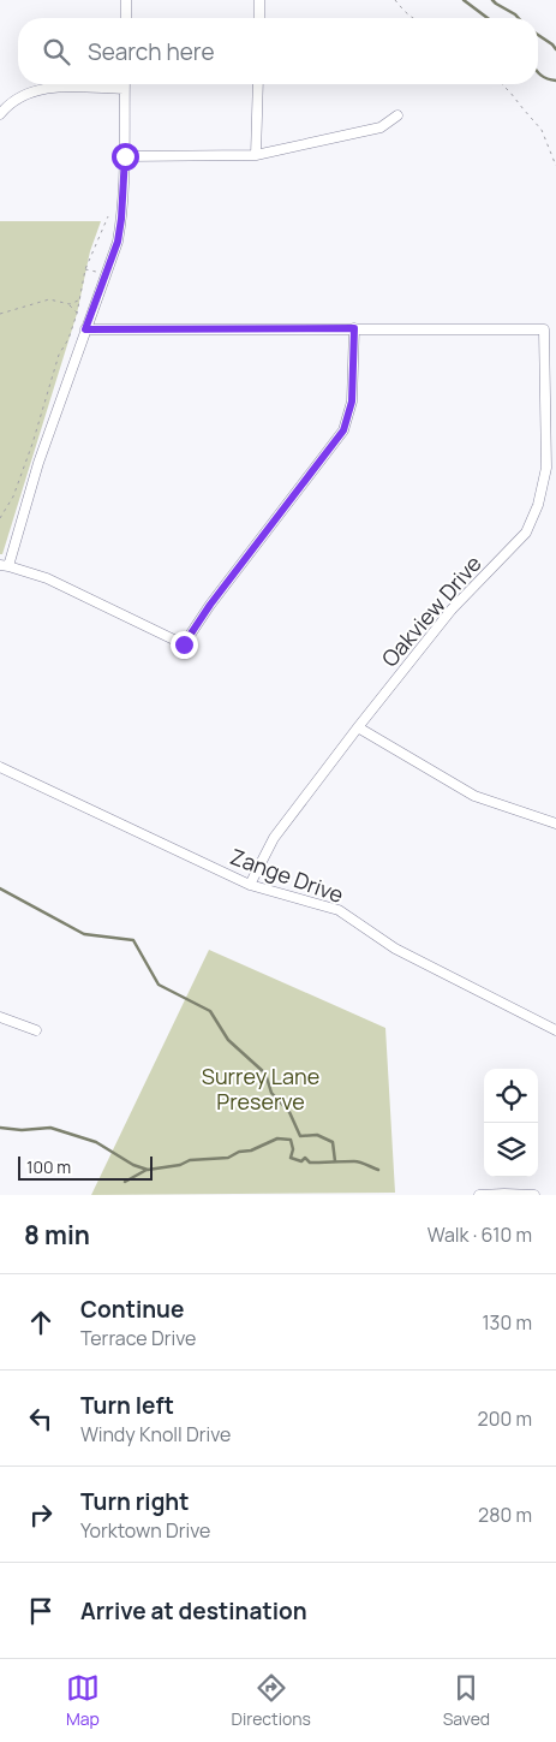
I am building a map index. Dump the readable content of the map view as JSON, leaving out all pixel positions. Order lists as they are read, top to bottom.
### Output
{
  "streets": {
    "street": ["Oakview Drive", "Zange Drive"]
  },
  "crossings": [
    ["Oakview Drive", "Zange Drive"]
  ],
  "parks": ["Surrey Lane Preserve"],
  "scale_bar": "100 m",
  "page": {
    "search": "Search here",
    "scale": "100 m",
    "heading": ["8 min", "Walk · 610 m"],
    "list": [
      ["Continue", "Terrace Drive", "130 m"],
      ["Turn left", "Windy Knoll Drive", "200 m"],
      ["Turn right", "Yorktown Drive", "280 m"],
      "Arrive at destination"
    ],
    "nav": ["Map", "Directions", "Saved"]
  }
}
